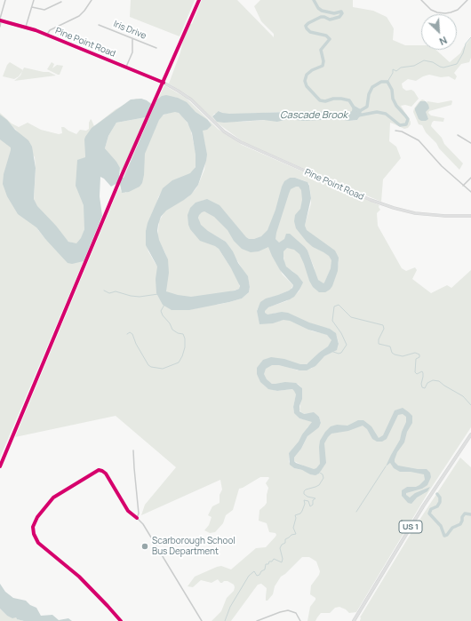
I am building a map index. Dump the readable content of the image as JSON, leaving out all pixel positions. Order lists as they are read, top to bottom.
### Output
{
  "streets": {
    "main road": ["Pine Point Road", "US 1"],
    "street": ["Iris Drive"]
  },
  "water": ["Cascade Brook"],
  "places": ["Scarborough School Bus Department"],
  "north": "bottom right"
}
